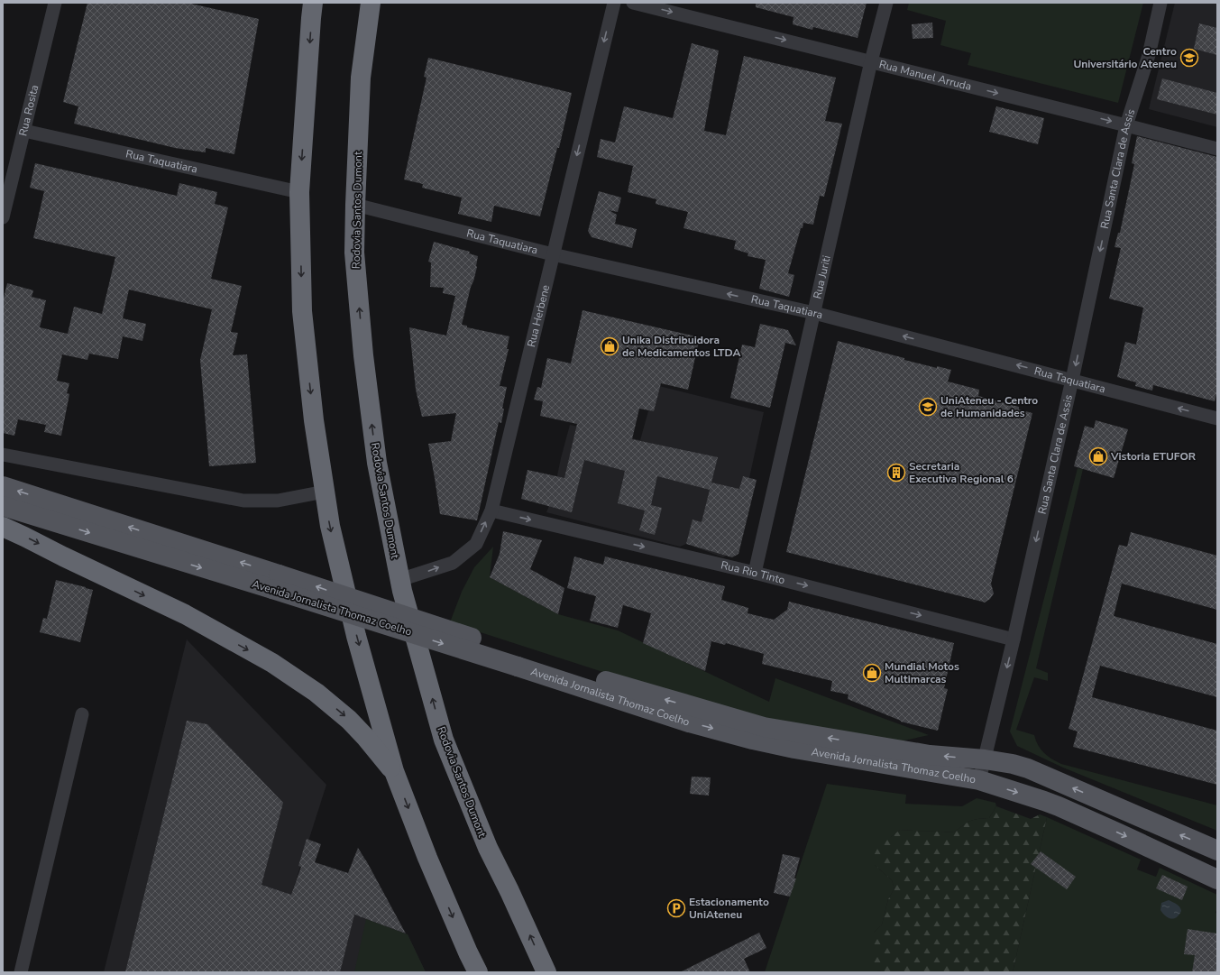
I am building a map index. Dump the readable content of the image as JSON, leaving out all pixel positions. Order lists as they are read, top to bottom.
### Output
{
  "streets": {
    "highway": ["Rodovia Santos Dumont"],
    "main road": ["Avenida Jornalista Thomaz Coelho"],
    "street": [
      "Rua Manuel Arruda",
      "Rua Rosita",
      "Rua Taquatiara",
      "Rua Santa Clara de Assis",
      "Rua Juriti",
      "Rua Herbene",
      "Rua Rio Tinto"
    ]
  },
  "crossings": [
    ["Rua Manuel Arruda", "Rua Santa Clara de Assis"],
    ["Rua Manuel Arruda", "Rua Juriti"],
    ["Rua Rosita", "Rua Taquatiara"],
    ["Rua Taquatiara", "Rua Santa Clara de Assis"],
    ["Rua Taquatiara", "Rodovia Santos Dumont"],
    ["Rua Taquatiara", "Rua Juriti"],
    ["Rua Taquatiara", "Rua Herbene"],
    ["Rua Santa Clara de Assis", "Rua Rio Tinto"],
    ["Rua Santa Clara de Assis", "Avenida Jornalista Thomaz Coelho"],
    ["Rodovia Santos Dumont", "Rua Herbene"],
    ["Rua Juriti", "Rua Rio Tinto"],
    ["Rua Herbene", "Rua Rio Tinto"]
  ],
  "one_way": [
    "Rua Manuel Arruda",
    "Rua Taquatiara",
    "Rua Santa Clara de Assis",
    "Rua Rio Tinto"
  ],
  "places": {
    "school or university": ["Centro Universitário Ateneu", "UniAteneu - Centro de Humanidades"],
    "shop": ["Unika Distribuidora de Medicamentos LTDA", "Vistoria ETUFOR", "Mundial Motos Multimarcas"],
    "building": ["Secretaria Executiva Regional 6"],
    "parking": ["Estacionamento UniAteneu"]
  }
}
